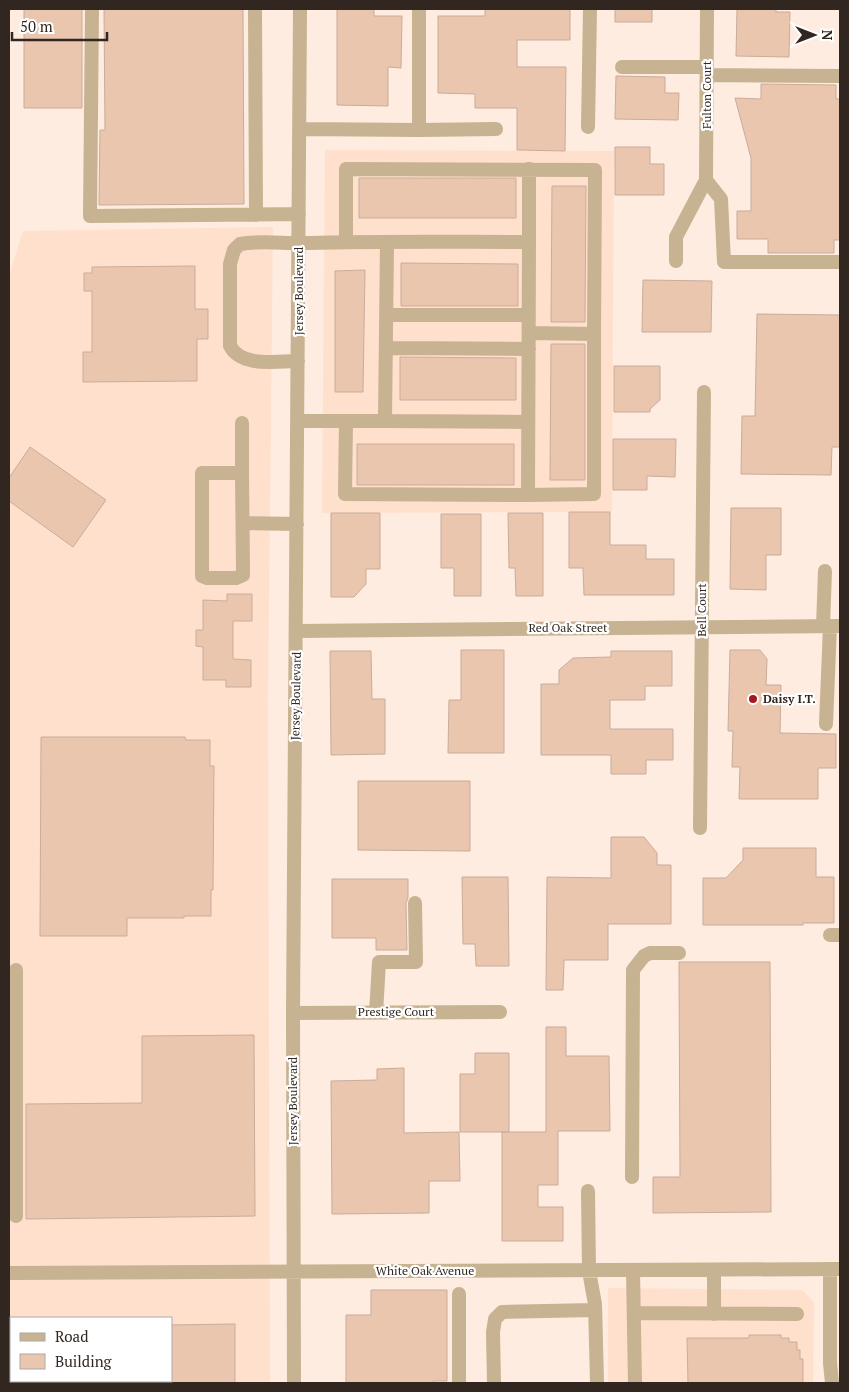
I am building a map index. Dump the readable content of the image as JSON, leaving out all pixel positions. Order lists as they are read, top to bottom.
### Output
{
  "streets": {
    "street": [
      "Fulton Court",
      "Jersey Boulevard",
      "Bell Court",
      "Red Oak Street",
      "Prestige Court",
      "White Oak Avenue"
    ]
  },
  "crossings": [
    ["Jersey Boulevard", "Red Oak Street"],
    ["Jersey Boulevard", "Prestige Court"],
    ["Jersey Boulevard", "White Oak Avenue"],
    ["Bell Court", "Red Oak Street"]
  ],
  "places": ["Daisy I.T."],
  "legend": ["Road", "Building"],
  "scale_bar": "50 m",
  "north": "right"
}
